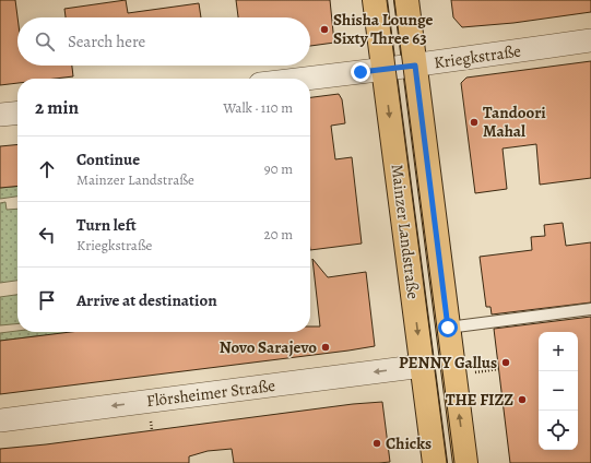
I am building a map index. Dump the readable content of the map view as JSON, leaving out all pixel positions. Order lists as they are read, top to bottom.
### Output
{
  "streets": {
    "main road": ["Mainzer Landstraße"],
    "street": ["Kriegkstraße", "Flörsheimer Straße"]
  },
  "crossings": [
    ["Kriegkstraße", "Mainzer Landstraße"],
    ["Mainzer Landstraße", "Flörsheimer Straße"]
  ],
  "one_way": ["Flörsheimer Straße"],
  "places": [
    "Shisha Lounge Sixty Three 63",
    "Tandoori Mahal",
    "Novo Sarajevo",
    "PENNY Gallus",
    "THE FIZZ",
    "Chicks"
  ],
  "page": {
    "search": "Search here",
    "heading": ["2 min", "Walk · 110 m"],
    "list": [
      ["Continue", "Mainzer Landstraße", "90 m"],
      ["Turn left", "Kriegkstraße", "20 m"],
      "Arrive at destination"
    ],
    "map_buttons": ["+", "−"]
  }
}
